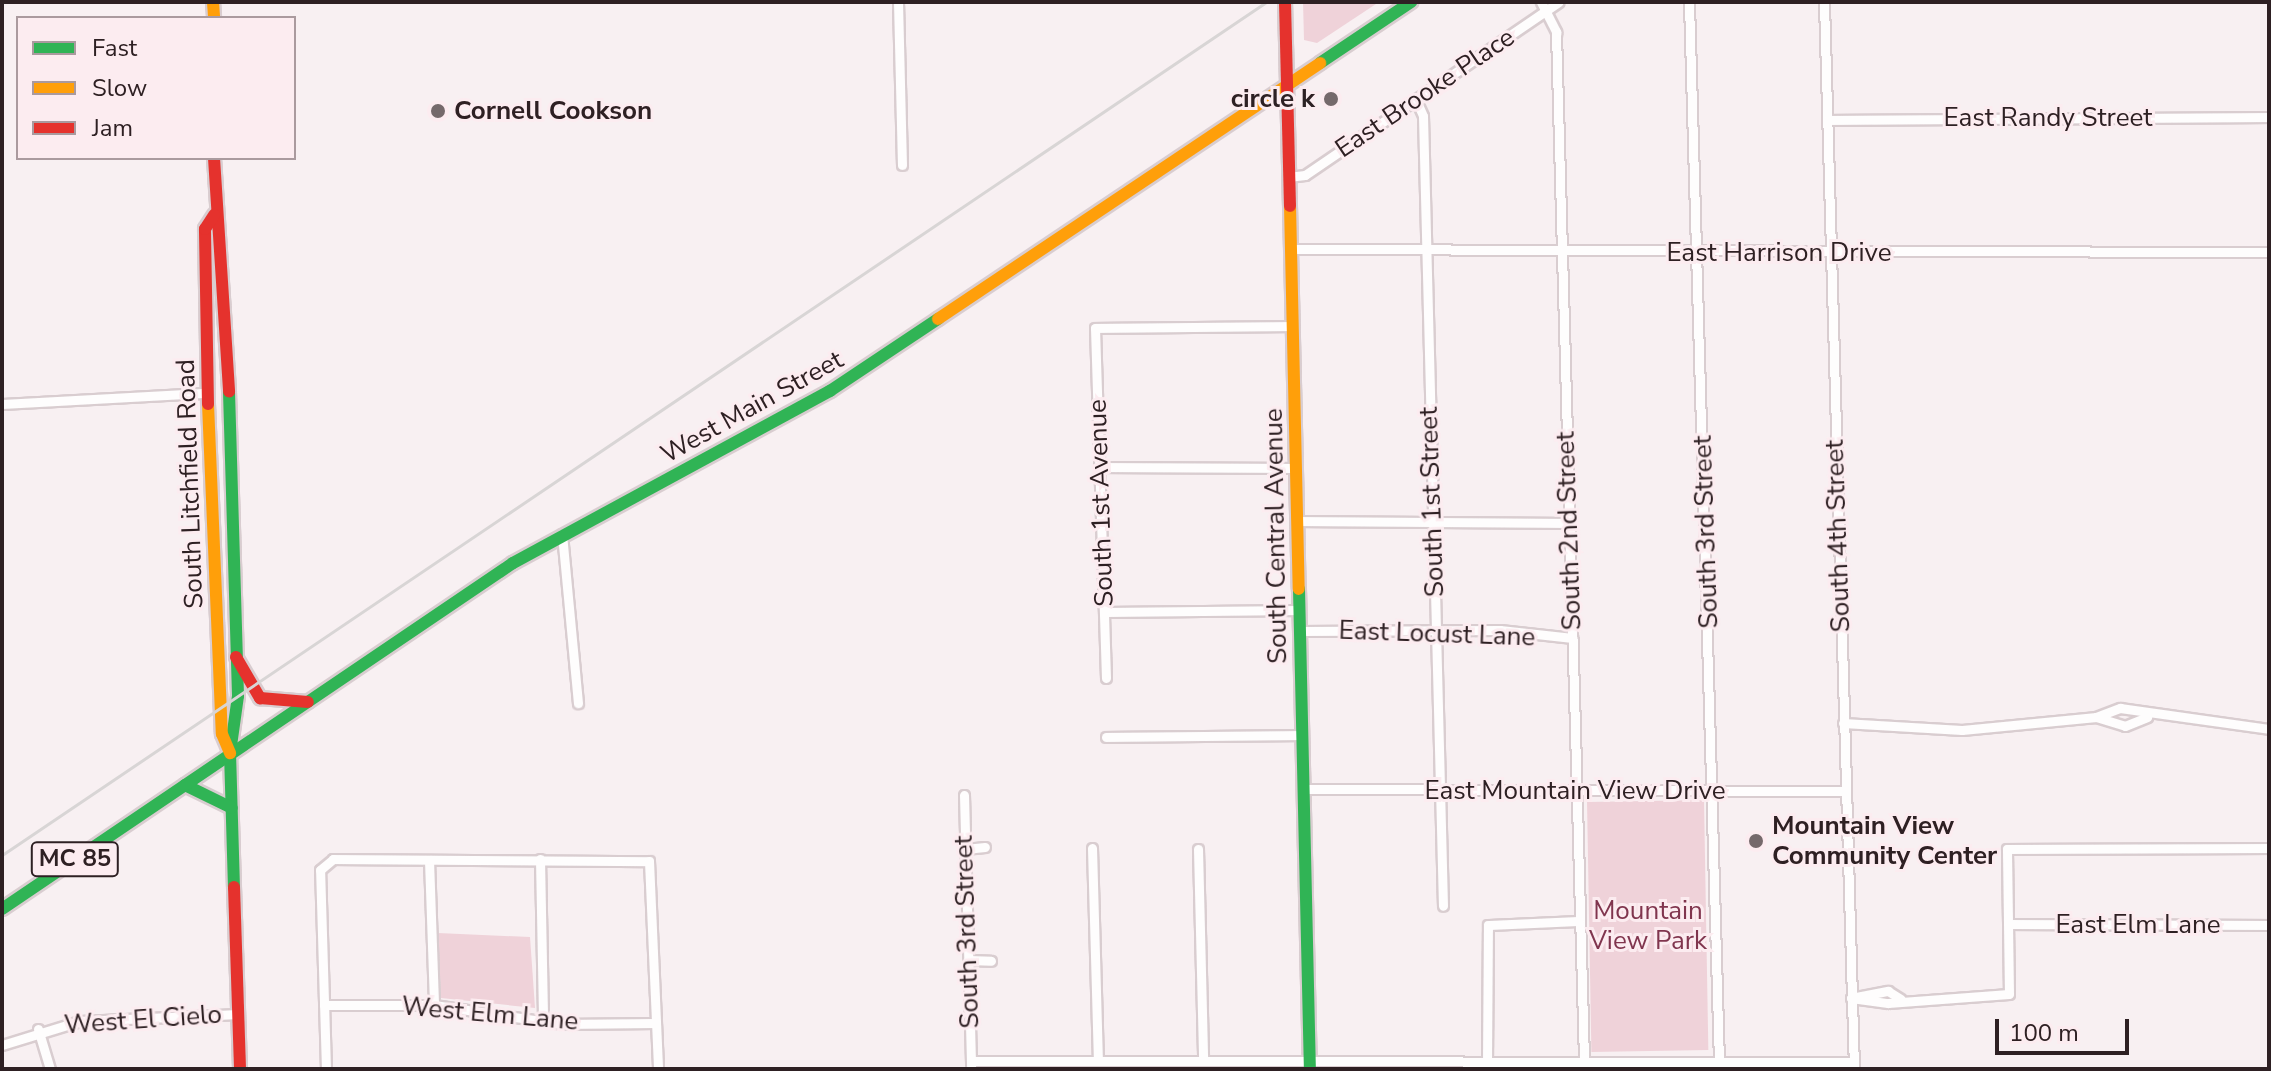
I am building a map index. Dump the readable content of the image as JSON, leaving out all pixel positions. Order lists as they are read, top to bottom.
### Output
{
  "streets": {
    "main road": [
      "West Main Street",
      "South Litchfield Road",
      "South Central Avenue",
      "MC 85"
    ],
    "street": [
      "East Brooke Place",
      "East Randy Street",
      "East Harrison Drive",
      "South 1st Street",
      "South 1st Avenue",
      "South 2nd Street",
      "South 3rd Street",
      "South 4th Street",
      "East Locust Lane",
      "East Mountain View Drive",
      "East Elm Lane",
      "West Elm Lane",
      "West El Cielo"
    ]
  },
  "crossings": [
    ["East Brooke Place", "South 1st Street"],
    ["East Brooke Place", "South 2nd Street"],
    ["East Brooke Place", "South Central Avenue"],
    ["East Randy Street", "South 4th Street"],
    ["East Harrison Drive", "South 1st Street"],
    ["East Harrison Drive", "South 2nd Street"],
    ["East Harrison Drive", "South 3rd Street"],
    ["East Harrison Drive", "South Central Avenue"],
    ["East Harrison Drive", "South 4th Street"],
    ["West Main Street", "South Litchfield Road"],
    ["West Main Street", "South Central Avenue"],
    ["West Main Street", "MC 85"],
    ["South Litchfield Road", "MC 85"],
    ["South Litchfield Road", "West El Cielo"],
    ["South 1st Street", "East Locust Lane"],
    ["South 1st Street", "East Mountain View Drive"],
    ["South 1st Avenue", "South Central Avenue"],
    ["South 2nd Street", "East Locust Lane"],
    ["South 2nd Street", "East Mountain View Drive"],
    ["South 3rd Street", "East Mountain View Drive"],
    ["South Central Avenue", "East Locust Lane"],
    ["South Central Avenue", "East Mountain View Drive"],
    ["South 4th Street", "East Mountain View Drive"]
  ],
  "parks": ["Mountain View Park"],
  "places": ["circle k", "Cornell Cookson", "Mountain View Community Center"],
  "legend": ["Fast", "Slow", "Jam"],
  "scale_bar": "100 m"
}
